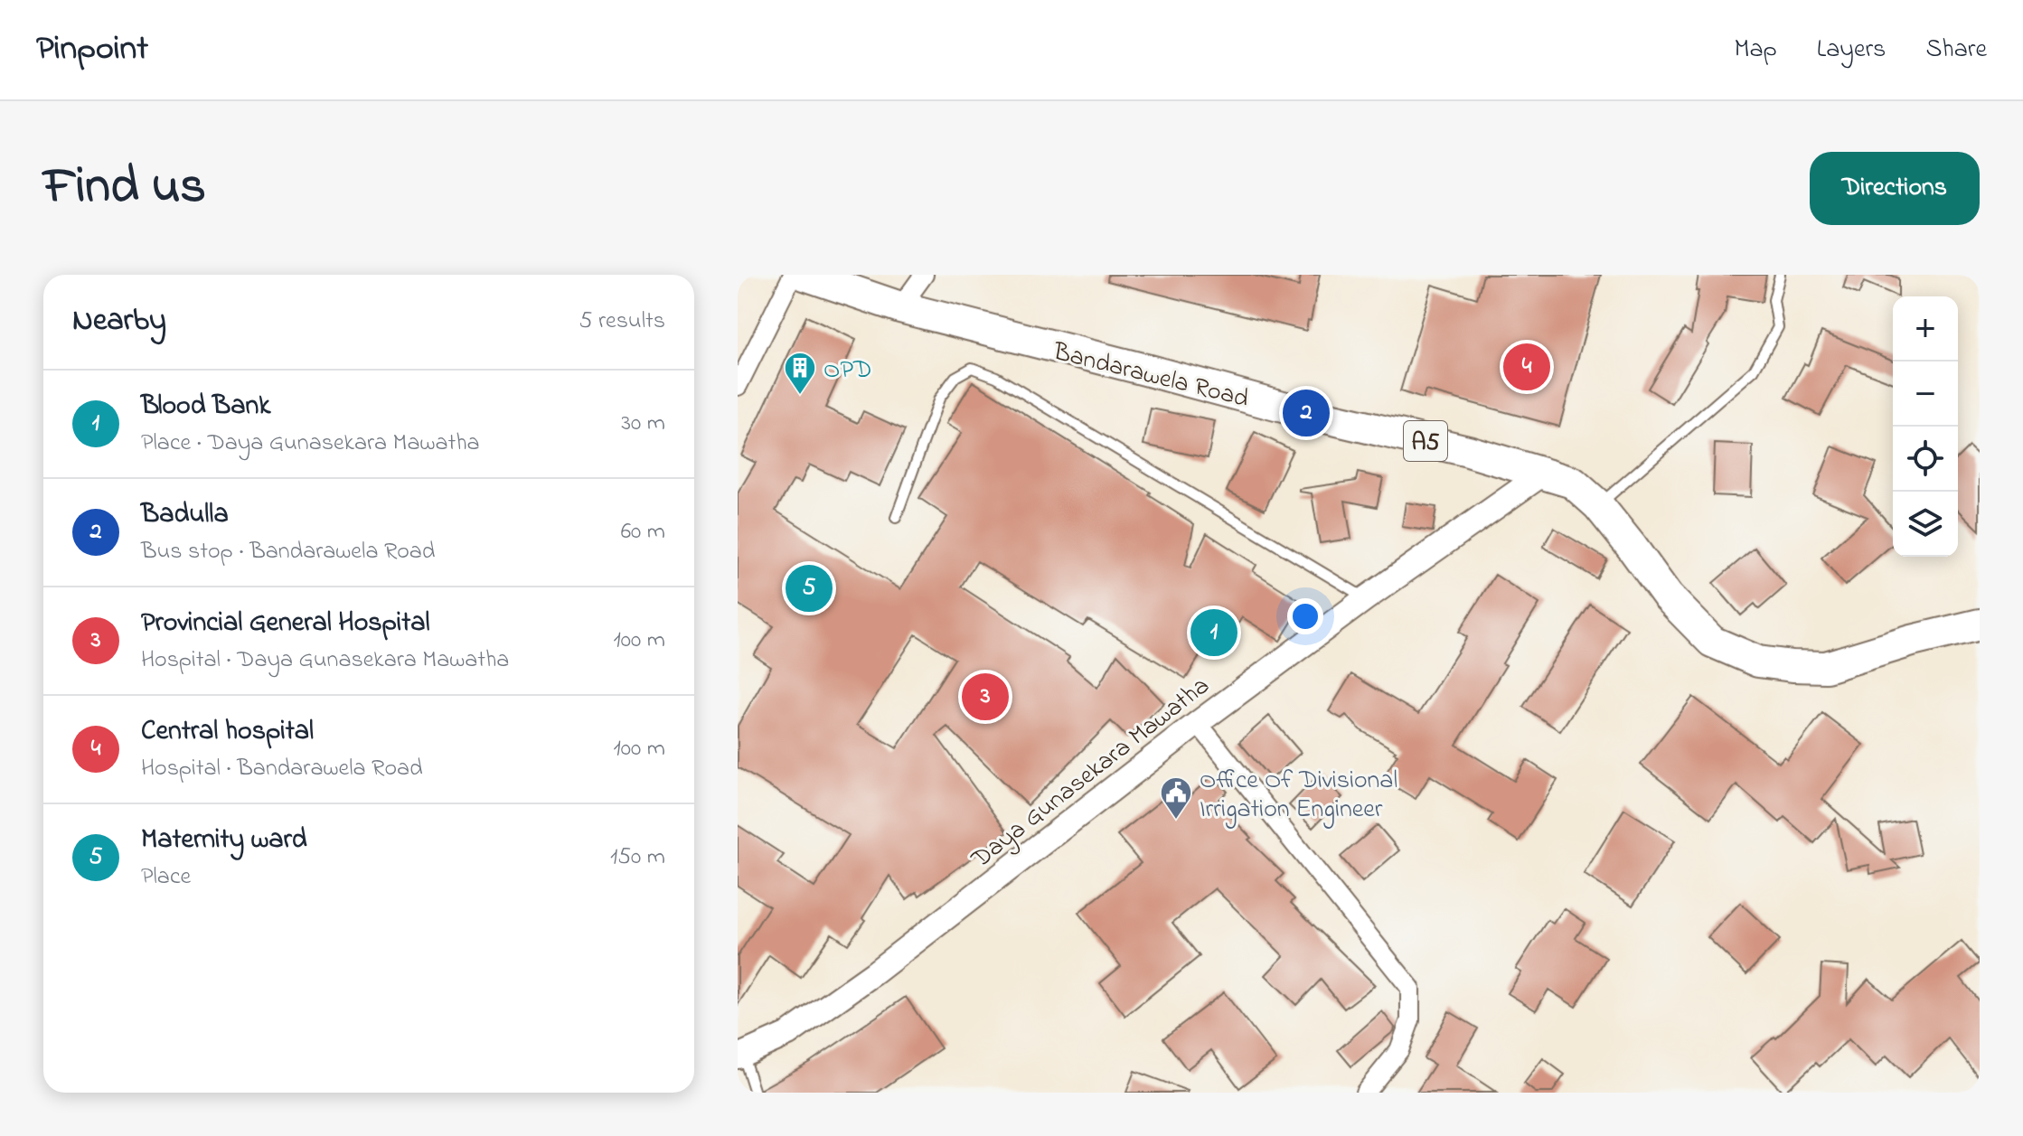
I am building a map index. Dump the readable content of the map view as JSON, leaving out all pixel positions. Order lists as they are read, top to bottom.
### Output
{
  "streets": {
    "highway": ["Bandarawela Road", "A5"],
    "street": ["Daya Gunasekara Mawatha"]
  },
  "crossings": [
    ["Bandarawela Road", "Daya Gunasekara Mawatha"]
  ],
  "places": {
    "building": ["OPD"],
    "public building": ["Office Of Divisional Irrigation Engineer"]
  },
  "page": {
    "header": "Pinpoint",
    "nav": ["Map", "Layers", "Share"],
    "title": "Find us",
    "buttons": "Directions",
    "heading": ["Nearby", "5 results"],
    "map_buttons": ["+", "−"],
    "pins": [
      "4",
      "2",
      "5",
      "1",
      "3"
    ],
    "list": [
      {
        "mark": "1",
        "name": "Blood Bank",
        "note": "Place · Daya Gunasekara Mawatha",
        "value": "30 m"
      },
      {
        "mark": "2",
        "name": "Badulla",
        "note": "Bus stop · Bandarawela Road",
        "value": "60 m"
      },
      {
        "mark": "3",
        "name": "Provincial General Hospital",
        "note": "Hospital · Daya Gunasekara Mawatha",
        "value": "100 m"
      },
      {
        "mark": "4",
        "name": "Central hospital",
        "note": "Hospital · Bandarawela Road",
        "value": "100 m"
      },
      {
        "mark": "5",
        "name": "Maternity ward",
        "note": "Place",
        "value": "150 m"
      }
    ]
  }
}
